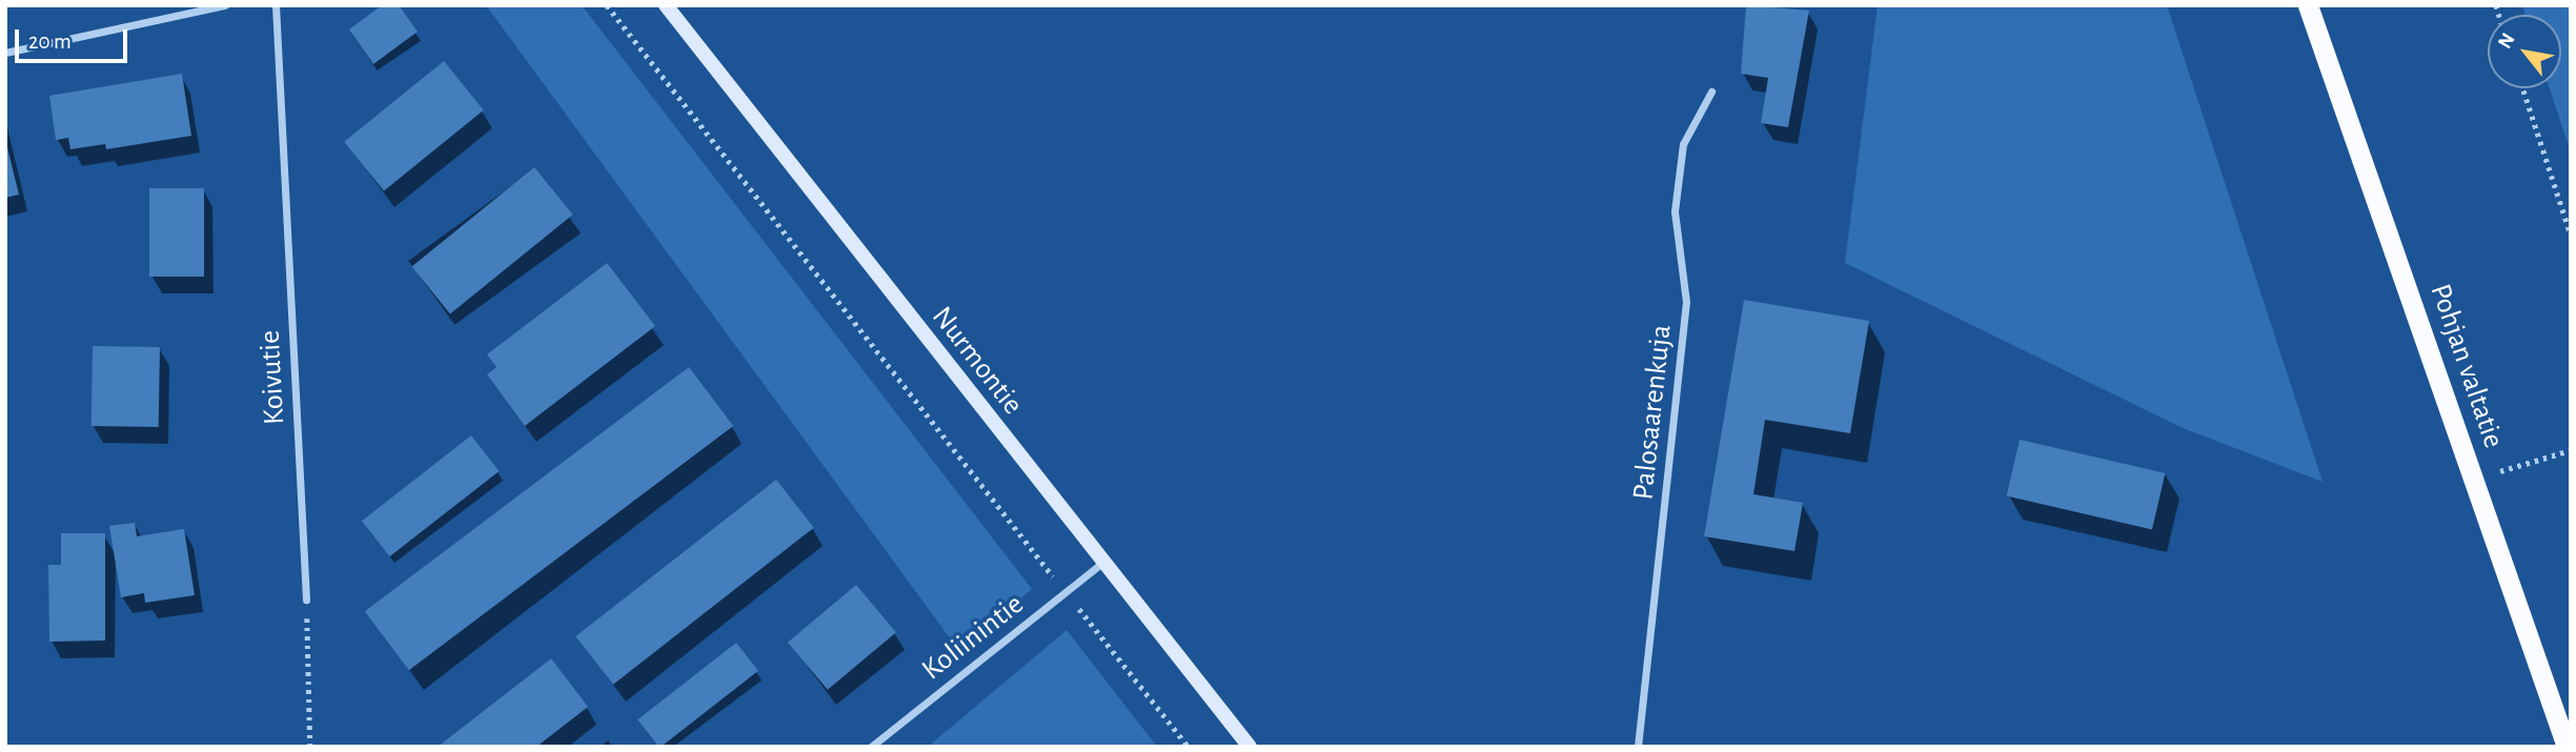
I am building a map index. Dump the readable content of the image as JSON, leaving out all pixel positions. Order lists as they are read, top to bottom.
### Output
{
  "streets": {
    "highway": ["Pohjan valtatie"],
    "main road": ["Nurmontie"],
    "street": ["Koivutie", "Palosaarenkuja", "Koliinintie"]
  },
  "crossings": [
    ["Nurmontie", "Koliinintie"]
  ],
  "scale_bar": "20 m",
  "north": "top left"
}
